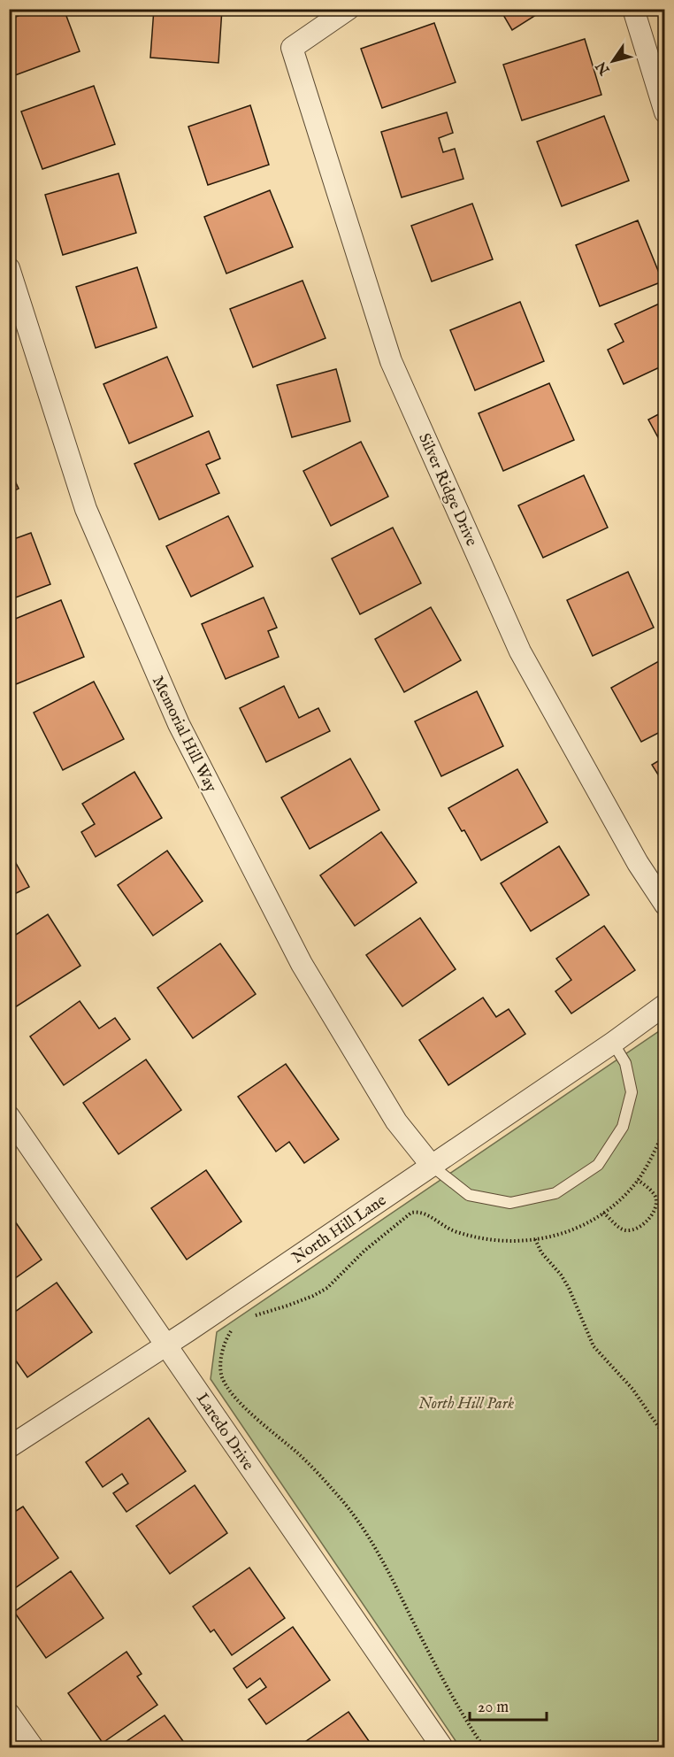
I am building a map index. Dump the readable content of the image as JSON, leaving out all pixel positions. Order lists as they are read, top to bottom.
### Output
{
  "streets": {
    "street": [
      "Silver Ridge Drive",
      "Memorial Hill Way",
      "North Hill Lane",
      "Laredo Drive"
    ]
  },
  "crossings": [
    ["Memorial Hill Way", "North Hill Lane"],
    ["North Hill Lane", "Laredo Drive"]
  ],
  "parks": ["North Hill Park"],
  "scale_bar": "20 m",
  "north": "bottom left"
}
